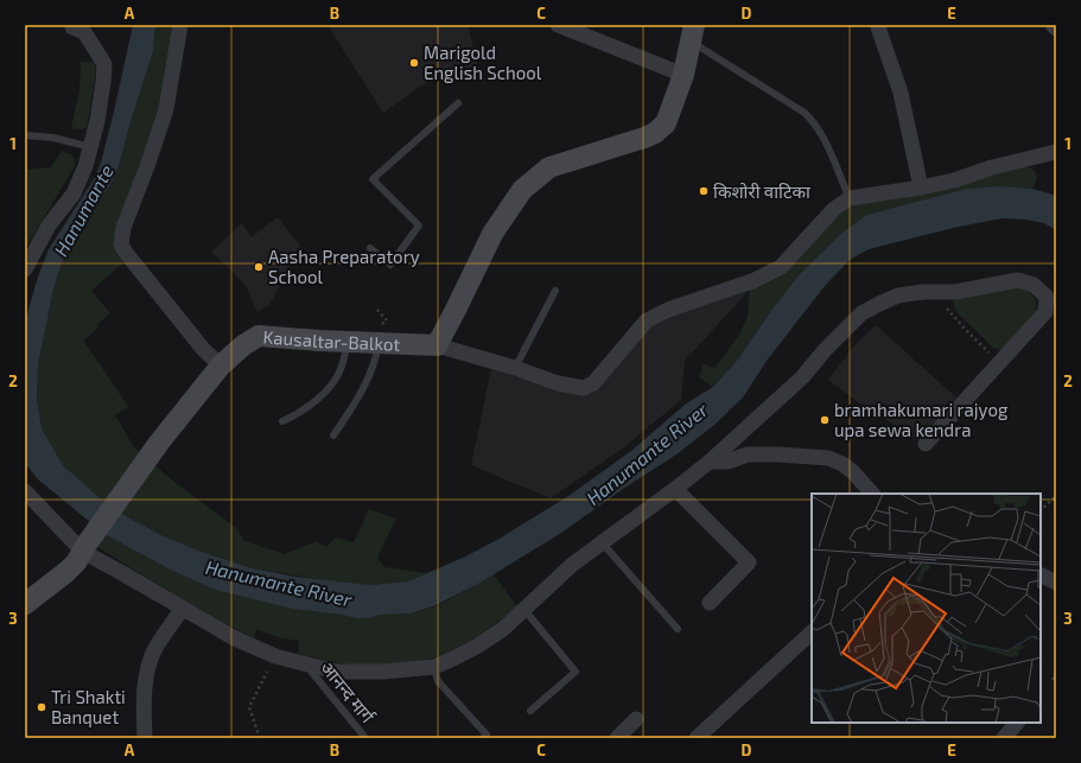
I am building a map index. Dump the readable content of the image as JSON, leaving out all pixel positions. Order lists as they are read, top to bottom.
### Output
{
  "streets": {
    "main road": ["Kausaltar-Balkot"],
    "lane": ["आनन्द मार्ग"]
  },
  "water": ["Hanumante", "Hanumante River"],
  "places": [
    "Marigold English School",
    "किशोरी वाटिका",
    "Aasha Preparatory School",
    "bramhakumari rajyog upa sewa kendra",
    "Tri Shakti Banquet"
  ],
  "grid": {
    "columns": [
      "A",
      "B",
      "C",
      "D",
      "E"
    ],
    "rows": ["1", "2", "3"]
  }
}
